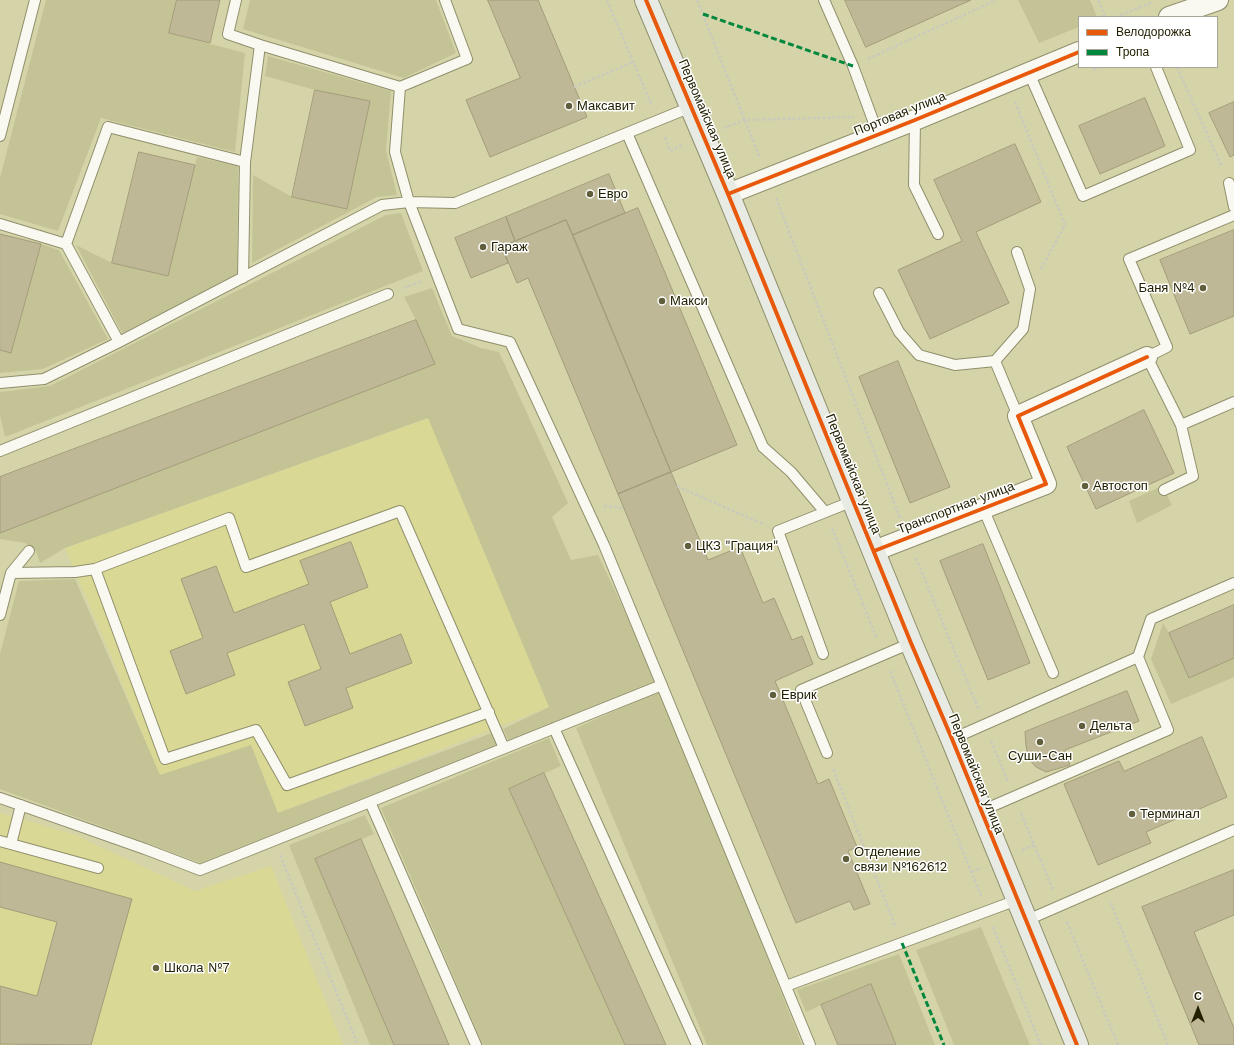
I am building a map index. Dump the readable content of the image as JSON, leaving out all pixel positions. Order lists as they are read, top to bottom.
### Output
{
  "streets": {
    "street": ["Портовая улица", "Первомайская улица", "Транспортная улица"]
  },
  "crossings": [
    ["Портовая улица", "Первомайская улица"],
    ["Первомайская улица", "Транспортная улица"]
  ],
  "places": [
    "Максавит",
    "Евро",
    "Гараж",
    "Баня №4",
    "Макси",
    "Автостоп",
    "ЦКЗ \"Грация\"",
    "Еврик",
    "Дельта",
    "Суши-Сан",
    "Терминал",
    "Отделение связи №162612",
    "Школа №7"
  ],
  "legend": ["Велодорожка", "Тропа"],
  "north": "top"
}
